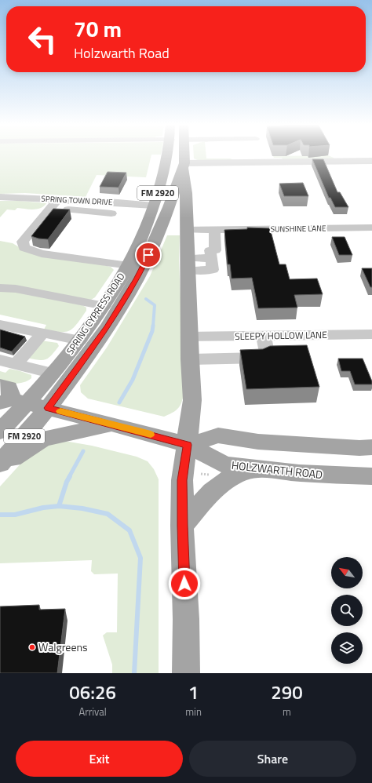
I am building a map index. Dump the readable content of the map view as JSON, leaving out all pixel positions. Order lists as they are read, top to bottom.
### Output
{
  "streets": {
    "main road": ["FM 2920", "SPRING CYPRESS ROAD", "HOLZWARTH ROAD"],
    "street": ["SPRING TOWN DRIVE", "SUNSHINE LANE", "SLEEPY HOLLOW LANE"]
  },
  "crossings": [
    ["FM 2920", "SPRING CYPRESS ROAD"],
    ["FM 2920", "HOLZWARTH ROAD"],
    ["SPRING TOWN DRIVE", "SPRING CYPRESS ROAD"],
    ["SPRING CYPRESS ROAD", "HOLZWARTH ROAD"]
  ],
  "places": ["Walgreens"],
  "north": "top left",
  "page": {
    "turn": ["70 m", "Holzwarth Road"],
    "eta": [
      "06:26",
      "Arrival",
      "1",
      "min",
      "290",
      "m"
    ],
    "buttons": ["Exit", "Share"]
  }
}
